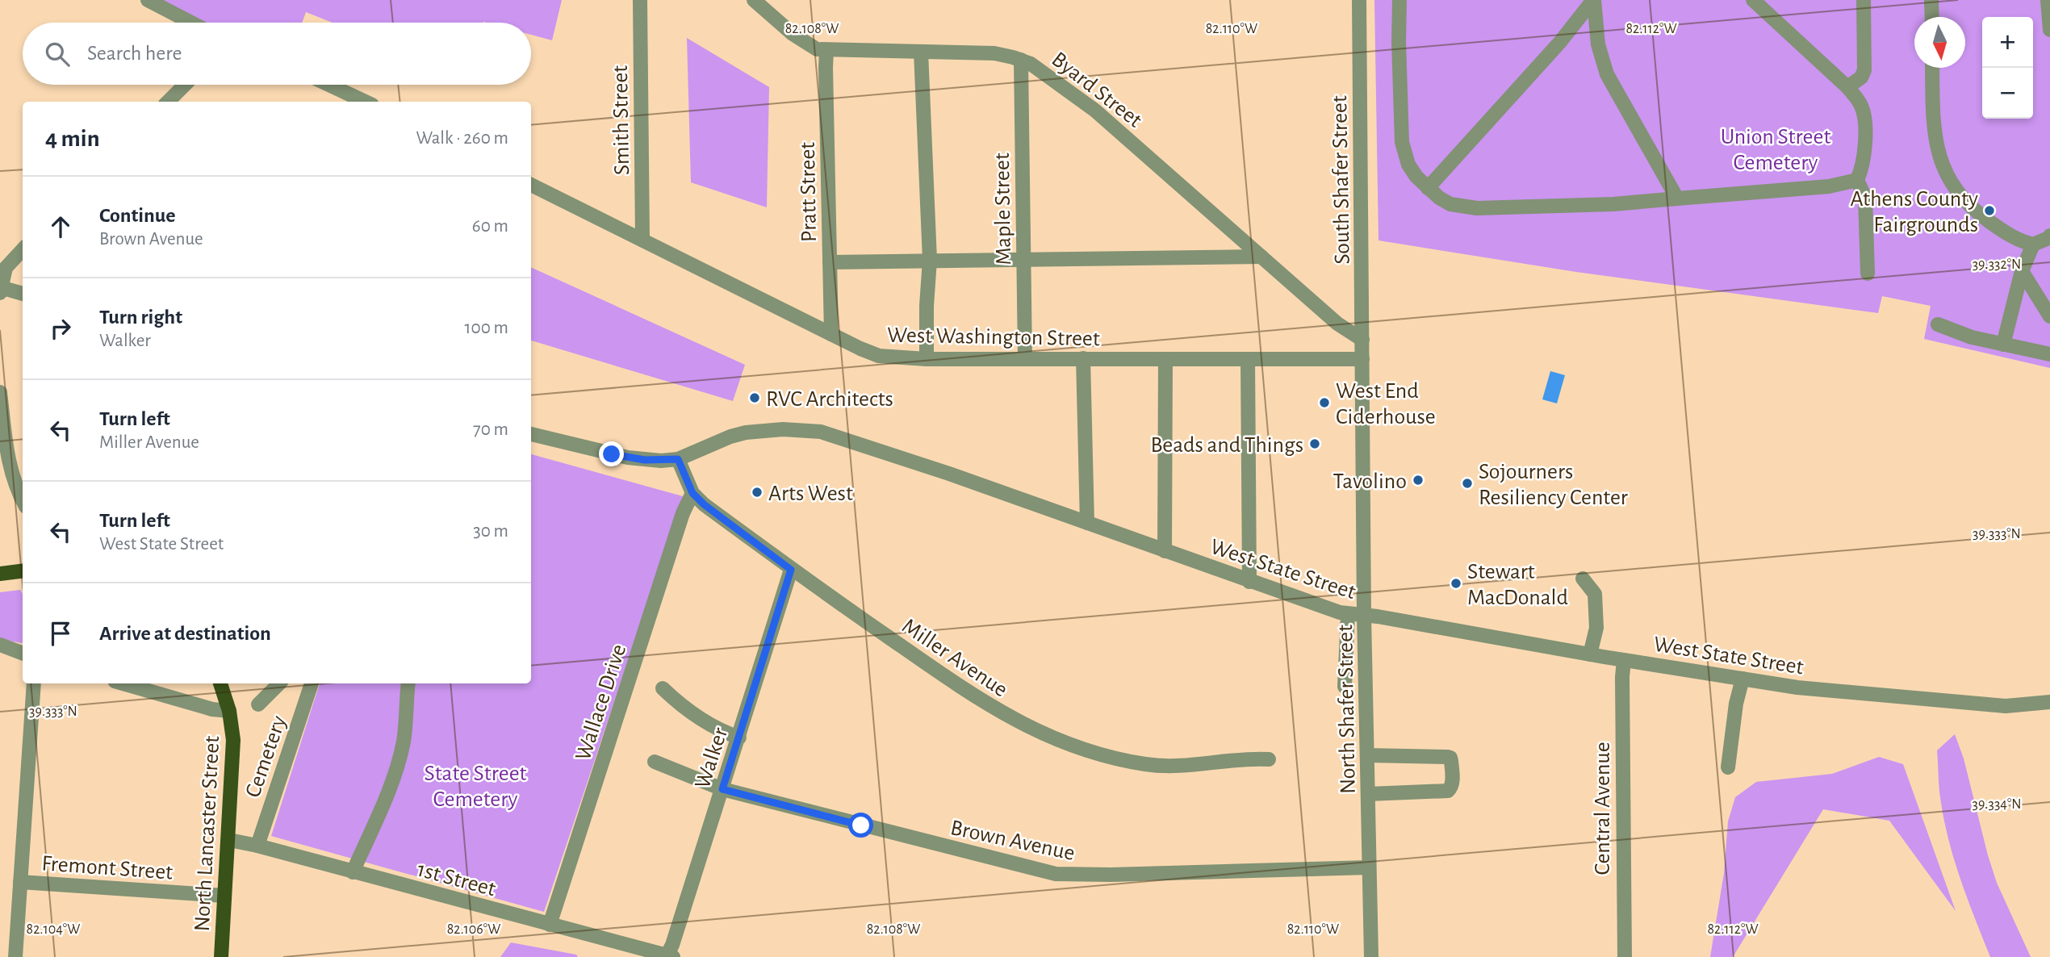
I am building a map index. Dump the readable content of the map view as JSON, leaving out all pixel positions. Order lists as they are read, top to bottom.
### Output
{
  "streets": {
    "main road": ["North Lancaster Street"],
    "street": [
      "Byard Street",
      "Smith Street",
      "South Shafer Street",
      "Pratt Street",
      "Maple Street",
      "West Washington Street",
      "West State Street",
      "Miller Avenue",
      "Wallace Drive",
      "North Shafer Street",
      "Cemetery",
      "Walker",
      "Central Avenue",
      "Brown Avenue",
      "Fremont Street",
      "1st Street"
    ]
  },
  "crossings": [
    ["Byard Street", "South Shafer Street"],
    ["Byard Street", "Pratt Street"],
    ["Byard Street", "Maple Street"],
    ["Smith Street", "West Washington Street"],
    ["South Shafer Street", "West Washington Street"],
    ["South Shafer Street", "North Shafer Street"],
    ["Pratt Street", "West Washington Street"],
    ["Maple Street", "West Washington Street"],
    ["West Washington Street", "North Shafer Street"],
    ["West State Street", "Miller Avenue"],
    ["West State Street", "North Shafer Street"],
    ["West State Street", "Central Avenue"],
    ["Miller Avenue", "Wallace Drive"],
    ["Miller Avenue", "Walker"],
    ["Wallace Drive", "1st Street"],
    ["North Shafer Street", "Brown Avenue"],
    ["Cemetery", "1st Street"],
    ["Walker", "Brown Avenue"],
    ["Walker", "1st Street"],
    ["North Lancaster Street", "Fremont Street"],
    ["North Lancaster Street", "1st Street"]
  ],
  "parks": ["Union Street Cemetery", "State Street Cemetery"],
  "places": [
    "Athens County Fairgrounds",
    "RVC Architects",
    "West End Ciderhouse",
    "Beads and Things",
    "Tavolino",
    "Sojourners Resiliency Center",
    "Arts West",
    "Stewart MacDonald"
  ],
  "north": "bottom",
  "page": {
    "map_buttons": ["+", "−"],
    "search": "Search here",
    "heading": ["4 min", "Walk · 260 m"],
    "list": [
      ["Continue", "Brown Avenue", "60 m"],
      ["Turn right", "Walker", "100 m"],
      ["Turn left", "Miller Avenue", "70 m"],
      ["Turn left", "West State Street", "30 m"],
      "Arrive at destination"
    ]
  },
  "coordinates": [
    "82.108°W",
    "82.110°W",
    "82.112°W",
    "39.332°N",
    "39.333°N",
    "39.334°N",
    "82.104°W",
    "82.106°W"
  ]
}
